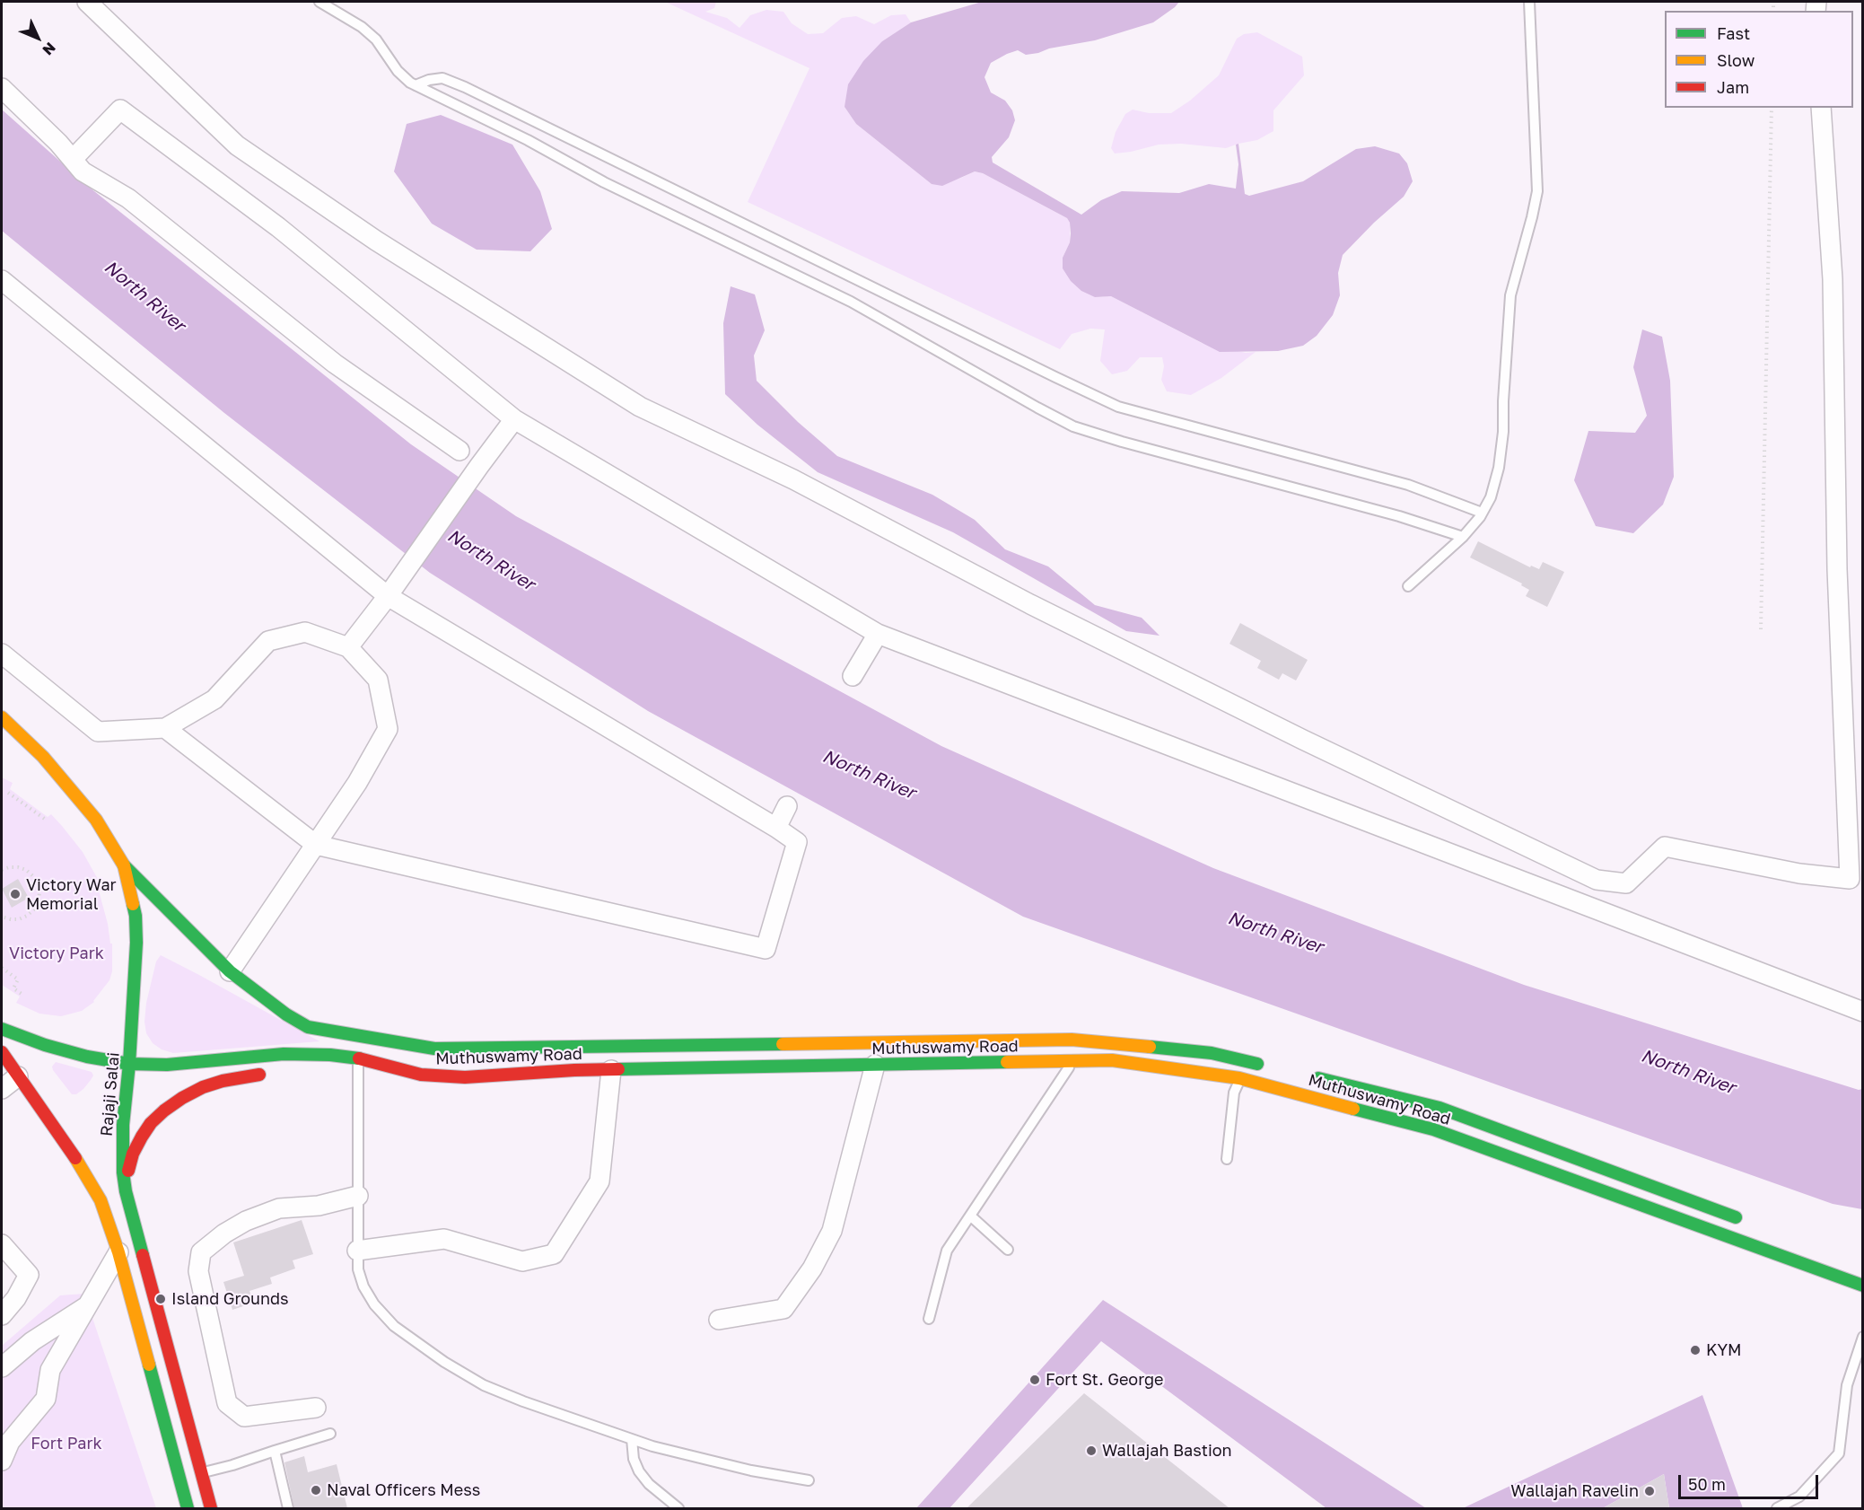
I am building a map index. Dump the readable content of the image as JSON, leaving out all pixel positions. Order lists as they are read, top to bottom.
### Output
{
  "streets": {
    "main road": ["Muthuswamy Road", "Rajaji Salai"]
  },
  "crossings": [
    ["Muthuswamy Road", "Rajaji Salai"]
  ],
  "water": ["North River"],
  "parks": ["Victory Park", "Fort Park"],
  "places": [
    "Victory War Memorial",
    "Island Grounds",
    "KYM",
    "Fort St. George",
    "Wallajah Bastion",
    "Naval Officers Mess",
    "Wallajah Ravelin"
  ],
  "legend": ["Fast", "Slow", "Jam"],
  "scale_bar": "50 m",
  "north": "bottom right"
}
